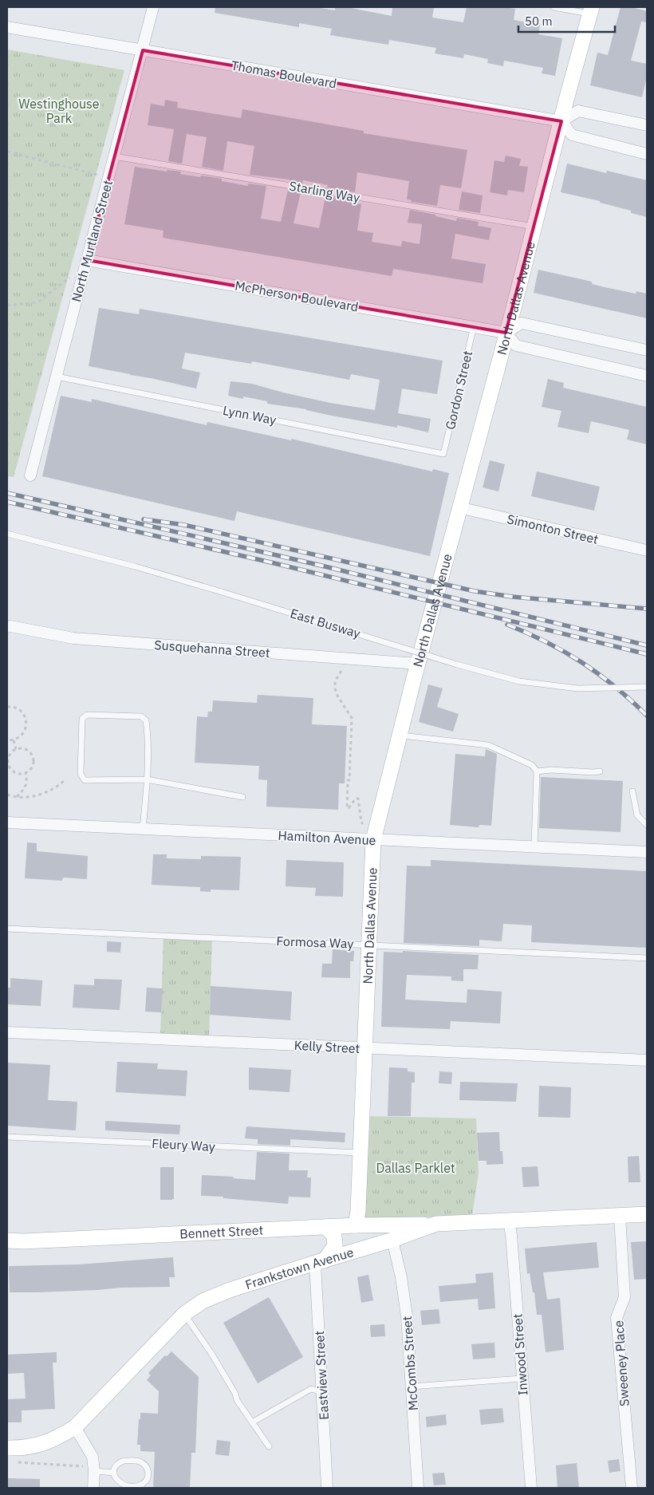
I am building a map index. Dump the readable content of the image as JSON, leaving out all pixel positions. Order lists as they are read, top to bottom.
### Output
{
  "streets": {
    "main road": ["North Dallas Avenue", "Bennett Street", "Frankstown Avenue"],
    "street": [
      "Thomas Boulevard",
      "North Murtland Street",
      "McPherson Boulevard",
      "Simonton Street",
      "Susquehanna Street",
      "Hamilton Avenue",
      "Kelly Street",
      "Inwood Street",
      "McCombs Street",
      "Sweeney Place",
      "Eastview Street"
    ],
    "lane": [
      "Starling Way",
      "Gordon Street",
      "Lynn Way",
      "East Busway",
      "Formosa Way",
      "Fleury Way"
    ]
  },
  "crossings": [
    ["Thomas Boulevard", "North Murtland Street"],
    ["Thomas Boulevard", "North Dallas Avenue"],
    ["Starling Way", "North Murtland Street"],
    ["Starling Way", "North Dallas Avenue"],
    ["North Murtland Street", "McPherson Boulevard"],
    ["North Murtland Street", "Lynn Way"],
    ["McPherson Boulevard", "North Dallas Avenue"],
    ["McPherson Boulevard", "Gordon Street"],
    ["North Dallas Avenue", "Simonton Street"],
    ["North Dallas Avenue", "Susquehanna Street"],
    ["North Dallas Avenue", "Hamilton Avenue"],
    ["North Dallas Avenue", "Formosa Way"],
    ["North Dallas Avenue", "Kelly Street"],
    ["North Dallas Avenue", "Fleury Way"],
    ["North Dallas Avenue", "Bennett Street"],
    ["Gordon Street", "Lynn Way"],
    ["Bennett Street", "Frankstown Avenue"],
    ["Frankstown Avenue", "Inwood Street"],
    ["Frankstown Avenue", "McCombs Street"],
    ["Frankstown Avenue", "Sweeney Place"],
    ["Frankstown Avenue", "Eastview Street"]
  ],
  "parks": ["Westinghouse Park", "Dallas Parklet"],
  "scale_bar": "50 m"
}
